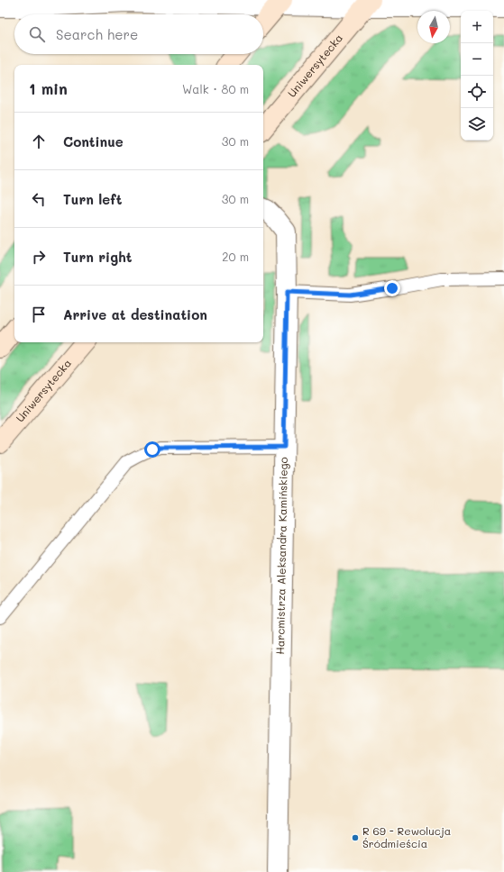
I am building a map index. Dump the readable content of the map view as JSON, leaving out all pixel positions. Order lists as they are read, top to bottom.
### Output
{
  "streets": {
    "main road": ["Uniwersytecka"],
    "street": ["Harcmistrza Aleksandra Kamińskiego"]
  },
  "places": ["R 69 - Rewolucja Śródmieścia"],
  "north": "bottom",
  "page": {
    "map_buttons": ["+", "−"],
    "search": "Search here",
    "heading": ["1 min", "Walk · 80 m"],
    "list": [
      ["Continue", "30 m"],
      ["Turn left", "30 m"],
      ["Turn right", "20 m"],
      "Arrive at destination"
    ]
  }
}
